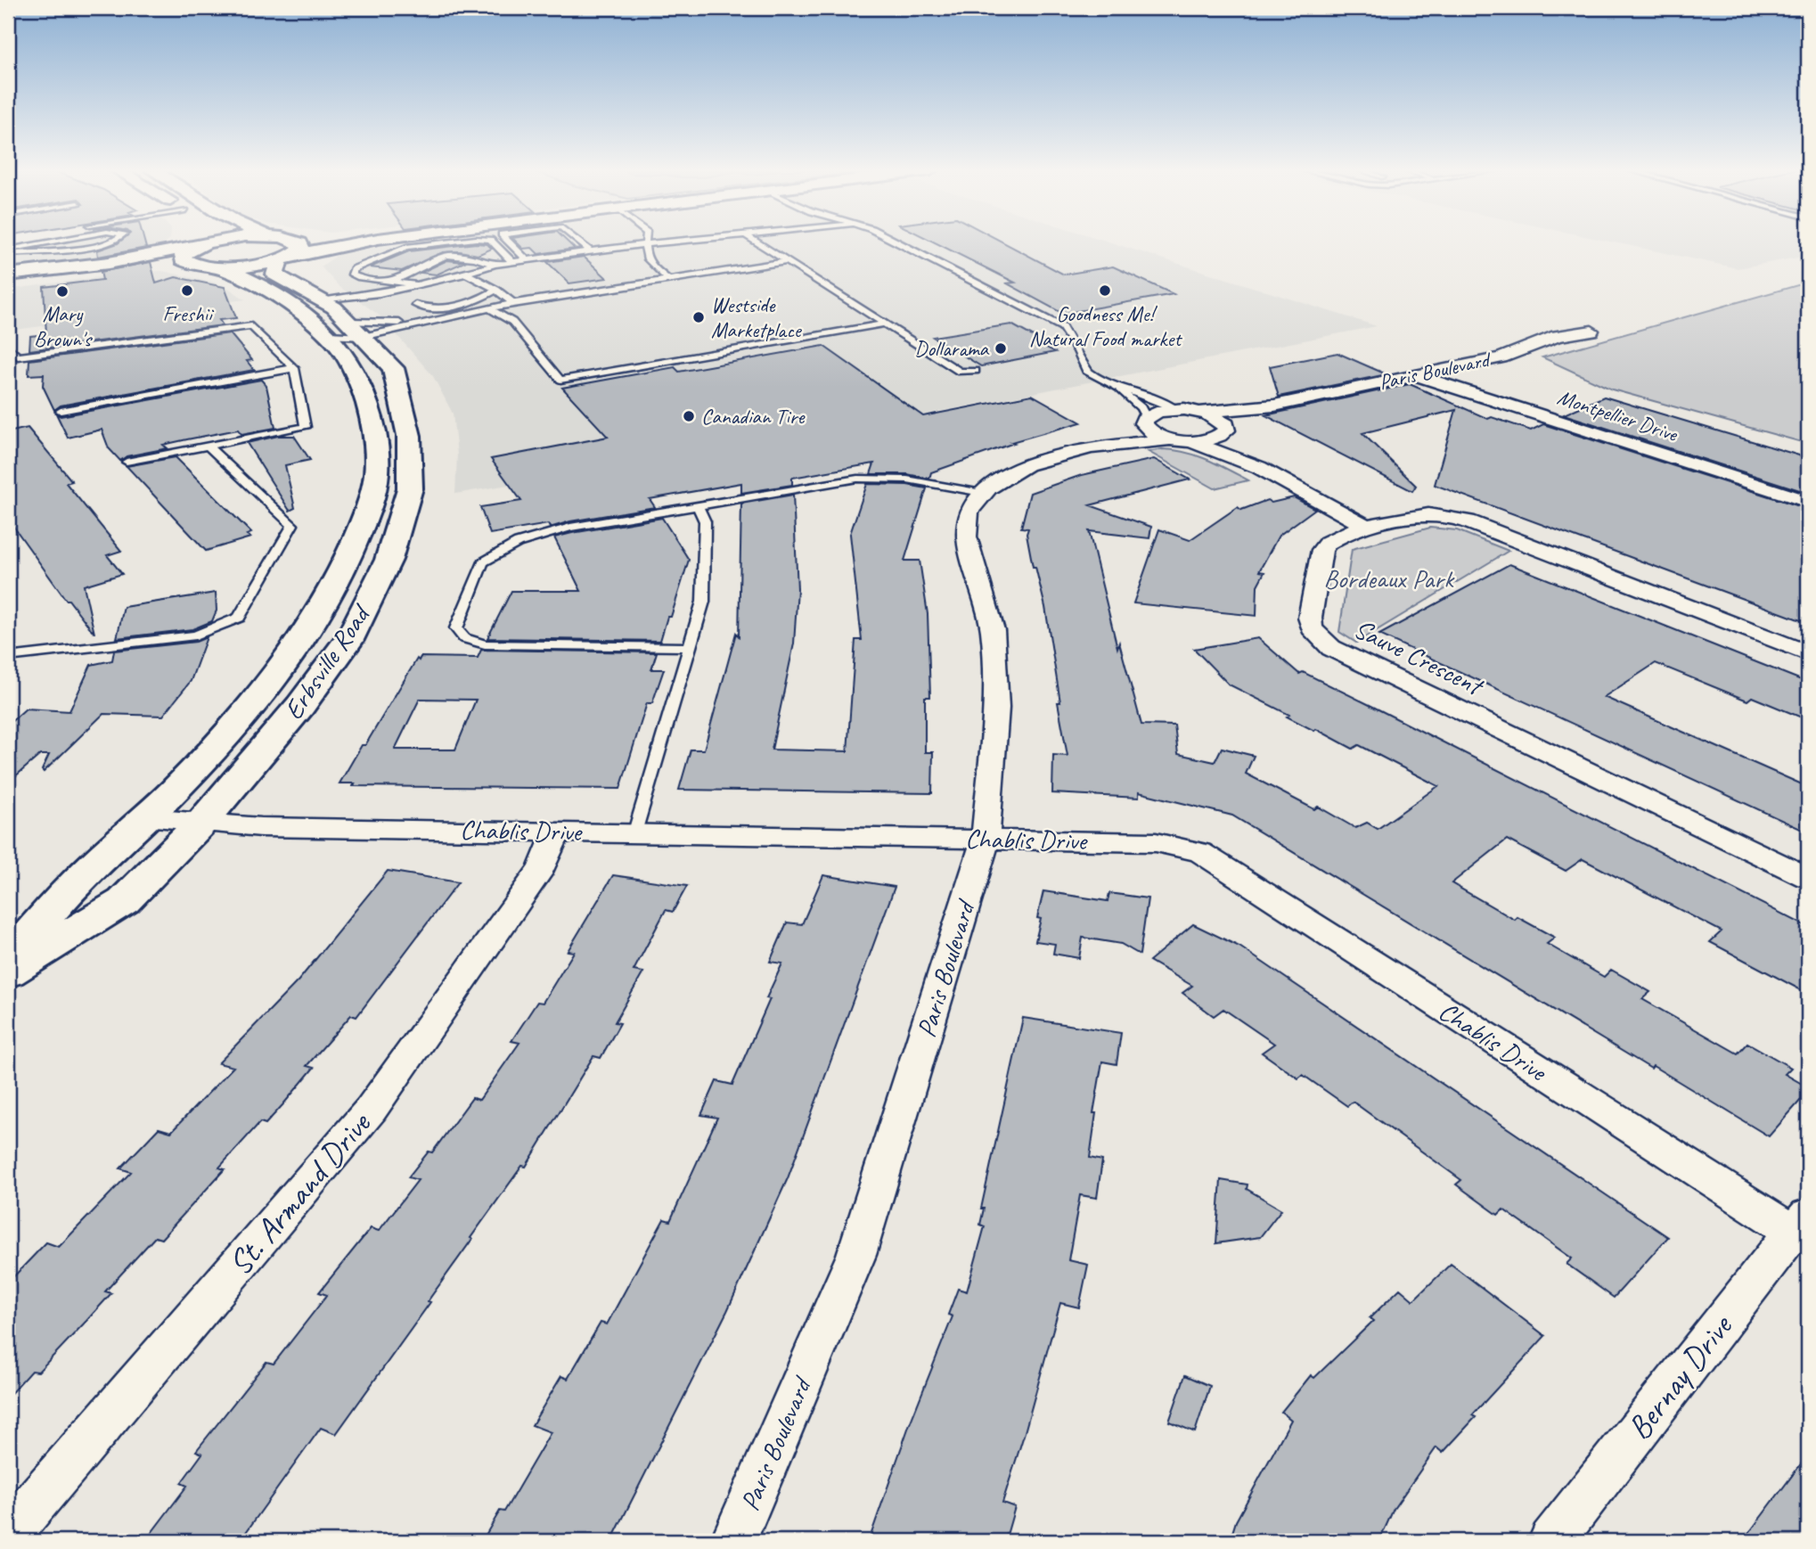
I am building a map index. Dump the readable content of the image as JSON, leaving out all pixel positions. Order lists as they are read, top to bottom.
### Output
{
  "streets": {
    "main road": ["Erbsville Road"],
    "street": [
      "Paris Boulevard",
      "Montpellier Drive",
      "Sauve Crescent",
      "Chablis Drive",
      "St. Armand Drive",
      "Bernay Drive"
    ]
  },
  "crossings": [
    ["Paris Boulevard", "Montpellier Drive"],
    ["Paris Boulevard", "Chablis Drive"],
    ["Erbsville Road", "Chablis Drive"],
    ["Chablis Drive", "St. Armand Drive"],
    ["Chablis Drive", "Bernay Drive"]
  ],
  "parks": ["Bordeaux Park"],
  "places": [
    "Freshii",
    "Goodness Me! Natural Food market",
    "Mary Brown's",
    "Westside Marketplace",
    "Dollarama",
    "Canadian Tire"
  ]
}
